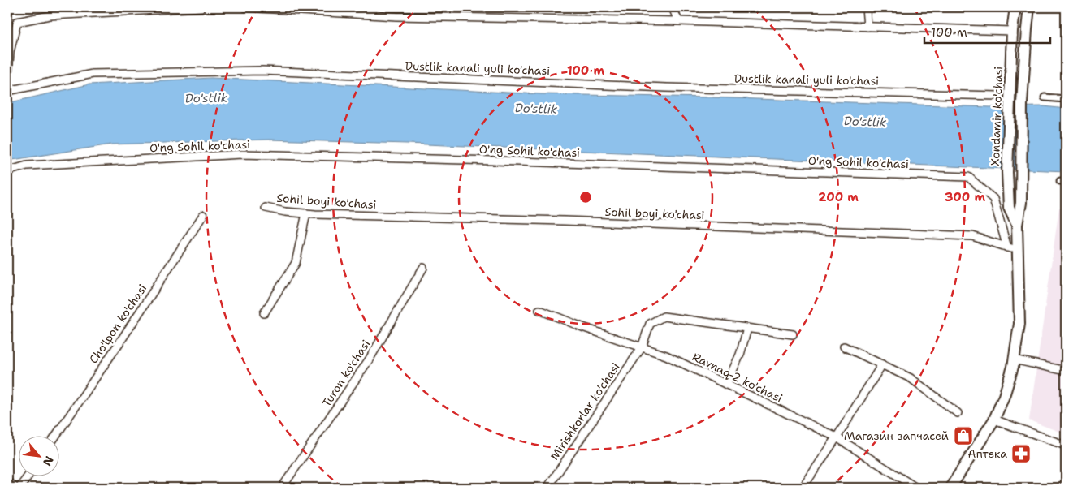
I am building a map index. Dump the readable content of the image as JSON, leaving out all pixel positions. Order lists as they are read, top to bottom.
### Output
{
  "streets": {
    "main road": ["Xondamir ko'chasi"],
    "street": [
      "Dustlik kanali yuli ko'chasi",
      "O'ng Sohil ko'chasi",
      "Sohil boyi ko'chasi",
      "Cho'lpon ko'chasi",
      "Turon ko'chasi",
      "Ravnaq-2 ko'chasi",
      "Mirishkorlar ko'chasi"
    ]
  },
  "crossings": [
    ["Xondamir ko'chasi", "O'ng Sohil ko'chasi"],
    ["Xondamir ko'chasi", "Sohil boyi ko'chasi"],
    ["O'ng Sohil ko'chasi", "Sohil boyi ko'chasi"],
    ["Ravnaq-2 ko'chasi", "Mirishkorlar ko'chasi"]
  ],
  "water": ["Do'stlik"],
  "places": {
    "shop": ["Магазин запчасей"],
    "pharmacy": ["Аптека"]
  },
  "scale_bar": "100 m",
  "north": "bottom right",
  "rings": ["100 m", "200 m", "300 m"]
}
